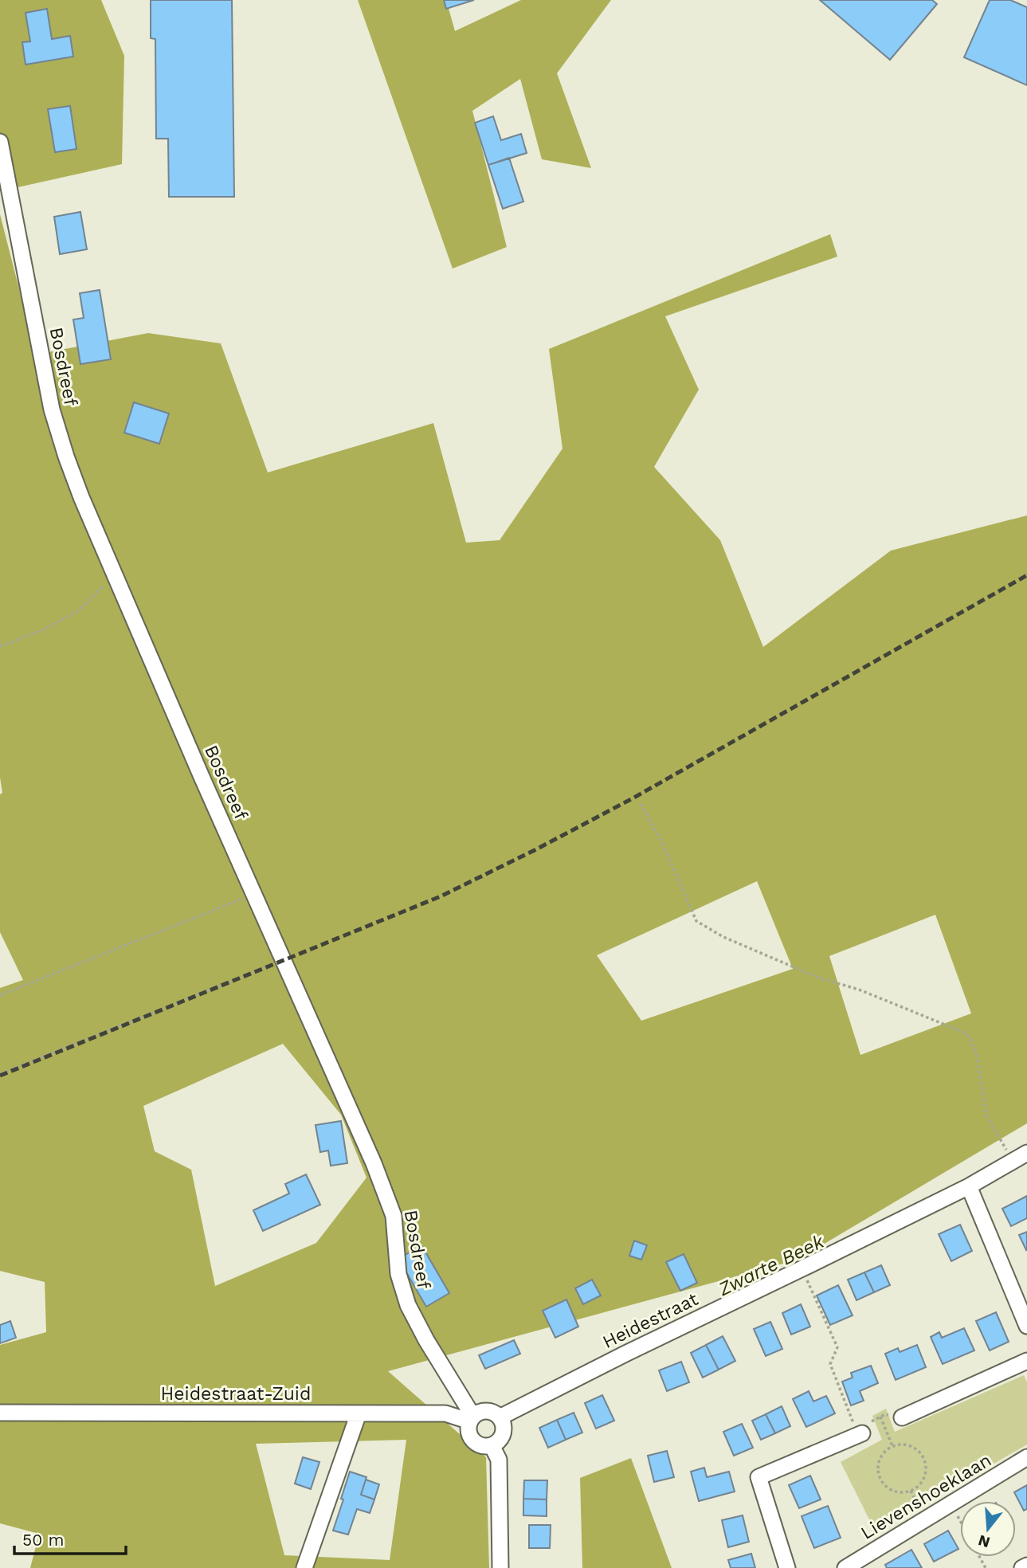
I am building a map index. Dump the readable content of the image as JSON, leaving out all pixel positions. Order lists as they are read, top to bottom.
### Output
{
  "streets": {
    "street": [
      "Bosdreef",
      "Heidestraat",
      "Heidestraat-Zuid",
      "Lievenshoeklaan"
    ]
  },
  "crossings": [
    ["Bosdreef", "Heidestraat"],
    ["Bosdreef", "Heidestraat-Zuid"],
    ["Heidestraat", "Heidestraat-Zuid"]
  ],
  "water": ["Zwarte Beek"],
  "scale_bar": "50 m",
  "north": "bottom"
}
